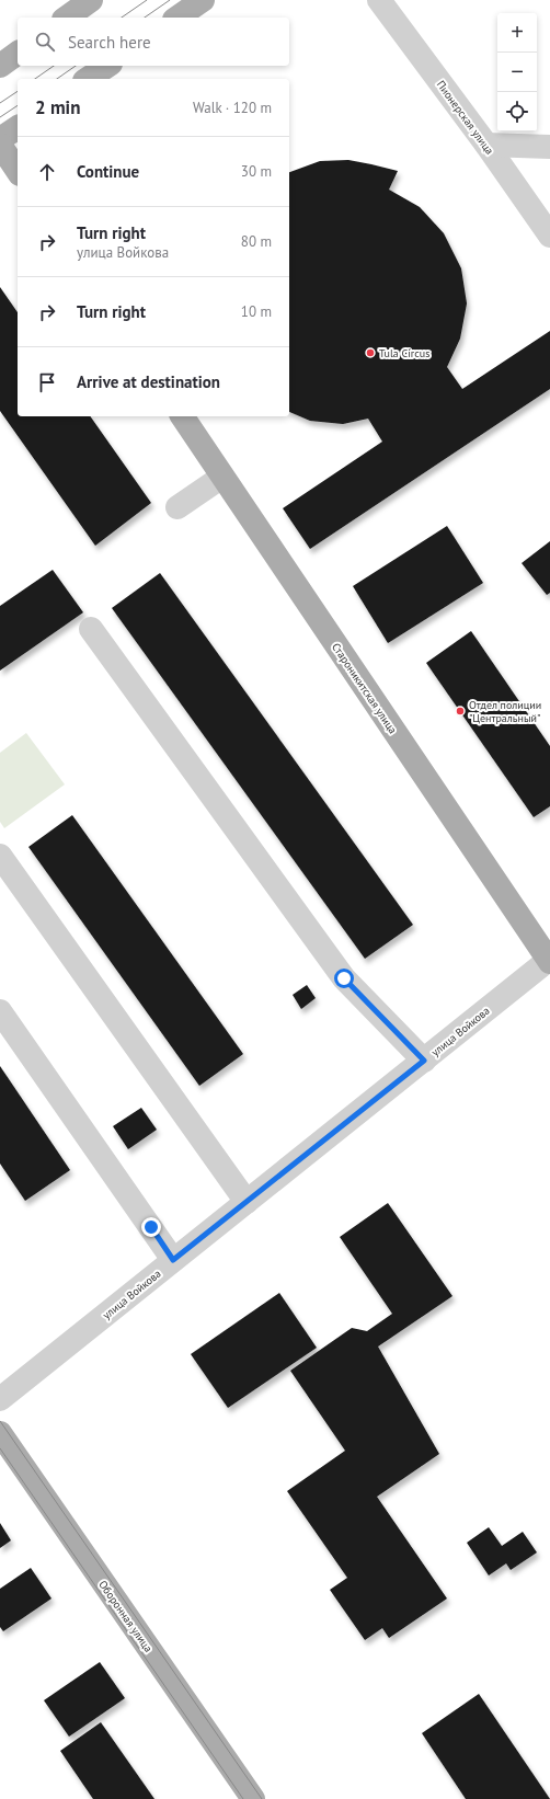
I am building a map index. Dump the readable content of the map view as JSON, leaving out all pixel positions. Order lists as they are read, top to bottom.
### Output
{
  "streets": {
    "main road": ["Староникитская улица", "Оборонная улица"],
    "street": ["Пионерская улица", "улица Войкова"]
  },
  "crossings": [
    ["Староникитская улица", "улица Войкова"]
  ],
  "places": ["Tula Circus", "Отдел полиции \"Центральный\""],
  "page": {
    "map_buttons": ["+", "−"],
    "search": "Search here",
    "heading": ["2 min", "Walk · 120 m"],
    "list": [
      ["Continue", "30 m"],
      ["Turn right", "улица Войкова", "80 m"],
      ["Turn right", "10 m"],
      "Arrive at destination"
    ]
  }
}
